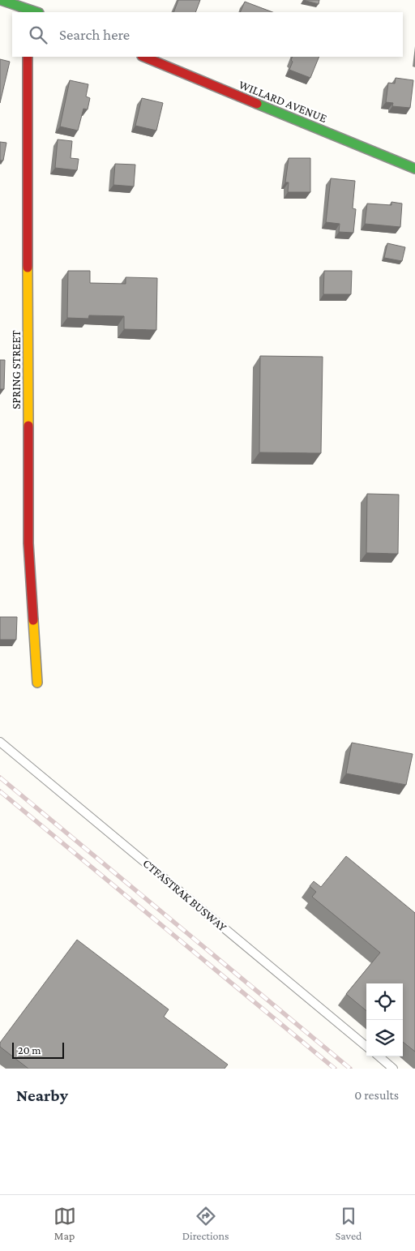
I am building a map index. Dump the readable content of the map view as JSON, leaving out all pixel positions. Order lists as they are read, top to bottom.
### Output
{
  "streets": {
    "street": ["WILLARD AVENUE", "SPRING STREET"],
    "lane": ["CTFASTRAK BUSWAY"]
  },
  "scale_bar": "20 m",
  "page": {
    "search": "Search here",
    "scale": "20 m",
    "heading": ["Nearby", "0 results"],
    "nav": ["Map", "Directions", "Saved"]
  }
}
